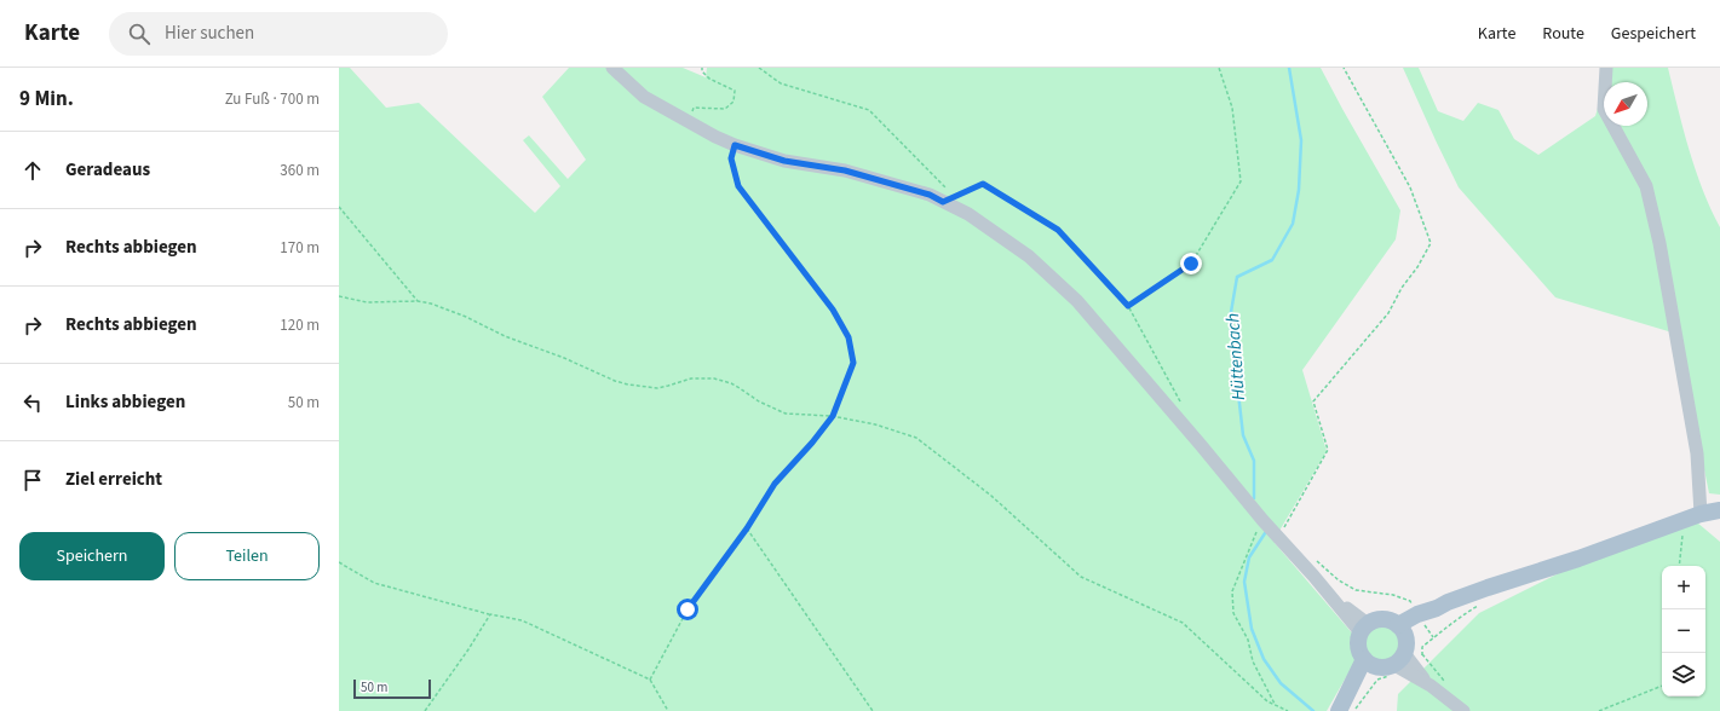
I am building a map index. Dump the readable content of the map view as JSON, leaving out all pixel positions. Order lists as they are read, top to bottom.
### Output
{
  "water": ["Hüttenbach"],
  "scale_bar": "50 m",
  "north": "bottom left",
  "page": {
    "header": "Karte",
    "search": "Hier suchen",
    "nav": ["Karte", "Route", "Gespeichert"],
    "heading": ["9 Min.", "Zu Fuß · 700 m"],
    "list": [
      ["Geradeaus", "360 m"],
      ["Rechts abbiegen", "170 m"],
      ["Rechts abbiegen", "120 m"],
      ["Links abbiegen", "50 m"],
      "Ziel erreicht"
    ],
    "buttons": ["Speichern", "Teilen"],
    "map_buttons": ["+", "−"],
    "scale": "50 m"
  }
}
